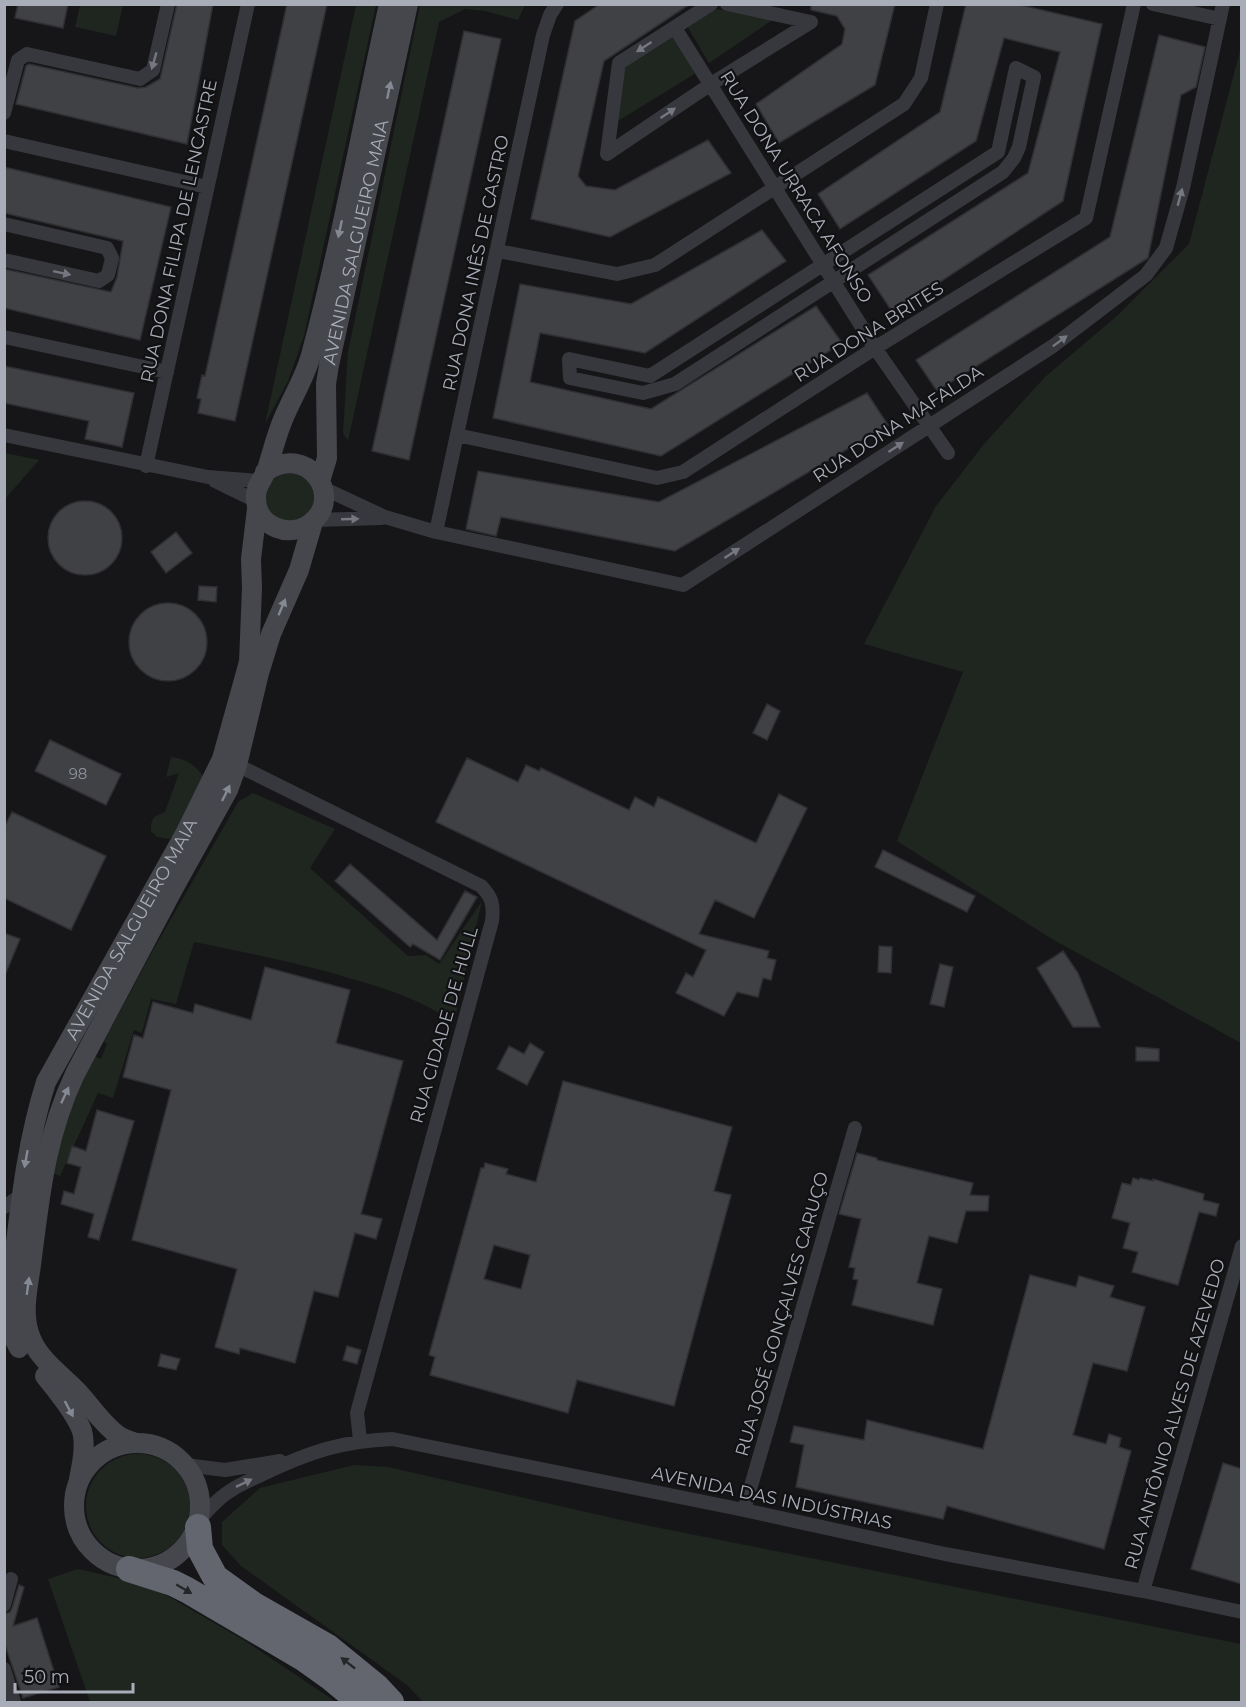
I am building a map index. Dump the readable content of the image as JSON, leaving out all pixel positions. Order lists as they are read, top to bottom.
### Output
{
  "streets": {
    "street": [
      "RUA DONA URRACA AFONSO",
      "RUA DONA FILIPA DE LENCASTRE",
      "AVENIDA SALGUEIRO MAIA",
      "RUA DONA INÊS DE CASTRO",
      "RUA DONA BRITES",
      "RUA DONA MAFALDA",
      "RUA CIDADE DE HULL",
      "RUA JOSÉ GONÇALVES CARUÇO",
      "RUA ANTÔNIO ALVES DE AZEVEDO",
      "AVENIDA DAS INDÚSTRIAS"
    ]
  },
  "crossings": [
    ["RUA DONA URRACA AFONSO", "RUA DONA BRITES"],
    ["RUA DONA URRACA AFONSO", "RUA DONA MAFALDA"],
    ["AVENIDA SALGUEIRO MAIA", "RUA DONA MAFALDA"],
    ["AVENIDA SALGUEIRO MAIA", "RUA CIDADE DE HULL"],
    ["RUA DONA INÊS DE CASTRO", "RUA DONA BRITES"],
    ["RUA DONA INÊS DE CASTRO", "RUA DONA MAFALDA"],
    ["RUA CIDADE DE HULL", "AVENIDA DAS INDÚSTRIAS"],
    ["RUA JOSÉ GONÇALVES CARUÇO", "AVENIDA DAS INDÚSTRIAS"],
    ["RUA ANTÔNIO ALVES DE AZEVEDO", "AVENIDA DAS INDÚSTRIAS"]
  ],
  "one_way": ["RUA DONA MAFALDA"],
  "house_numbers": ["98"],
  "scale_bar": "50 m"
}
